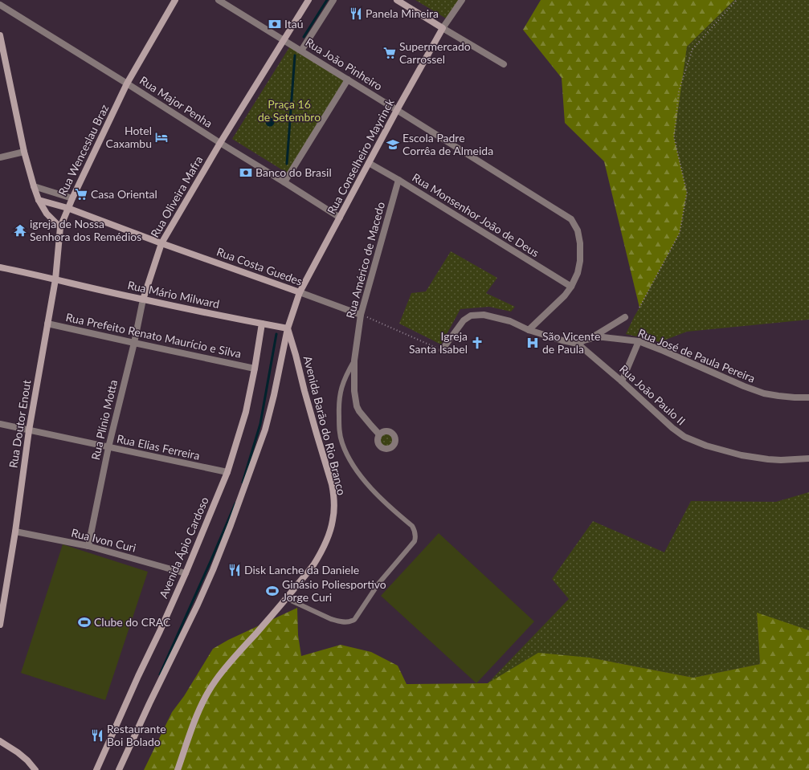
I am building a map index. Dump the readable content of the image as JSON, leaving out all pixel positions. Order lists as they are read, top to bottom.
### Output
{
  "streets": {
    "street": [
      "Rua João Pinheiro",
      "Rua Major Penha",
      "Rua Wenceslau Braz",
      "Rua Conselheiro Mayrinck",
      "Rua Oliveira Mafra",
      "Rua Monsenhor João de Deus",
      "Rua Américo de Macedo",
      "Rua Costa Guedes",
      "Rua Mário Milward",
      "Rua Prefeito Renato Maurício e Silva",
      "Rua José de Paula Pereira",
      "Rua João Paulo II",
      "Rua Plínio Motta",
      "Rua Doutor Enout",
      "Avenida Barão do Rio Branco",
      "Rua Elias Ferreira",
      "Rua Ivon Curi",
      "Avenida Ápio Cardoso"
    ]
  },
  "crossings": [
    ["Rua João Pinheiro", "Rua Conselheiro Mayrinck"],
    ["Rua João Pinheiro", "Rua Oliveira Mafra"],
    ["Rua João Pinheiro", "Rua Monsenhor João de Deus"],
    ["Rua Major Penha", "Rua Wenceslau Braz"],
    ["Rua Major Penha", "Rua Conselheiro Mayrinck"],
    ["Rua Major Penha", "Rua Oliveira Mafra"],
    ["Rua Wenceslau Braz", "Rua Costa Guedes"],
    ["Rua Wenceslau Braz", "Rua Doutor Enout"],
    ["Rua Conselheiro Mayrinck", "Rua Monsenhor João de Deus"],
    ["Rua Conselheiro Mayrinck", "Rua Costa Guedes"],
    ["Rua Conselheiro Mayrinck", "Rua Mário Milward"],
    ["Rua Conselheiro Mayrinck", "Avenida Barão do Rio Branco"],
    ["Rua Oliveira Mafra", "Rua Costa Guedes"],
    ["Rua Oliveira Mafra", "Rua Mário Milward"],
    ["Rua Oliveira Mafra", "Rua Plínio Motta"],
    ["Rua Monsenhor João de Deus", "Rua Américo de Macedo"],
    ["Rua Américo de Macedo", "Rua Costa Guedes"],
    ["Rua Mário Milward", "Rua Plínio Motta"],
    ["Rua Mário Milward", "Rua Doutor Enout"],
    ["Rua Mário Milward", "Avenida Barão do Rio Branco"],
    ["Rua Mário Milward", "Avenida Ápio Cardoso"],
    ["Rua Prefeito Renato Maurício e Silva", "Rua Plínio Motta"],
    ["Rua Prefeito Renato Maurício e Silva", "Rua Doutor Enout"],
    ["Rua Prefeito Renato Maurício e Silva", "Avenida Ápio Cardoso"],
    ["Rua José de Paula Pereira", "Rua João Paulo II"],
    ["Rua Plínio Motta", "Rua Elias Ferreira"],
    ["Rua Plínio Motta", "Rua Ivon Curi"],
    ["Rua Doutor Enout", "Rua Elias Ferreira"],
    ["Rua Doutor Enout", "Rua Ivon Curi"],
    ["Rua Elias Ferreira", "Avenida Ápio Cardoso"],
    ["Rua Ivon Curi", "Avenida Ápio Cardoso"]
  ],
  "parks": ["Praça 16 de Setembro"],
  "places": {
    "restaurant": ["Panela Mineira", "Disk Lanche da Daniele", "Restaurante Boi Bolado"],
    "bank": ["Itaú", "Banco do Brasil"],
    "supermarket": ["Supermercado Carrossel", "Casa Oriental"],
    "hotel": ["Hotel Caxambu"],
    "school or university": ["Escola Padre Corrêa de Almeida"],
    "temple": ["igreja de Nossa Senhora dos Remédios"],
    "church": ["Igreja Santa Isabel"],
    "hospital": ["São Vicente de Paula"],
    "sports": ["Ginásio Poliesportivo Jorge Curi", "Clube do CRAC"]
  }
}
